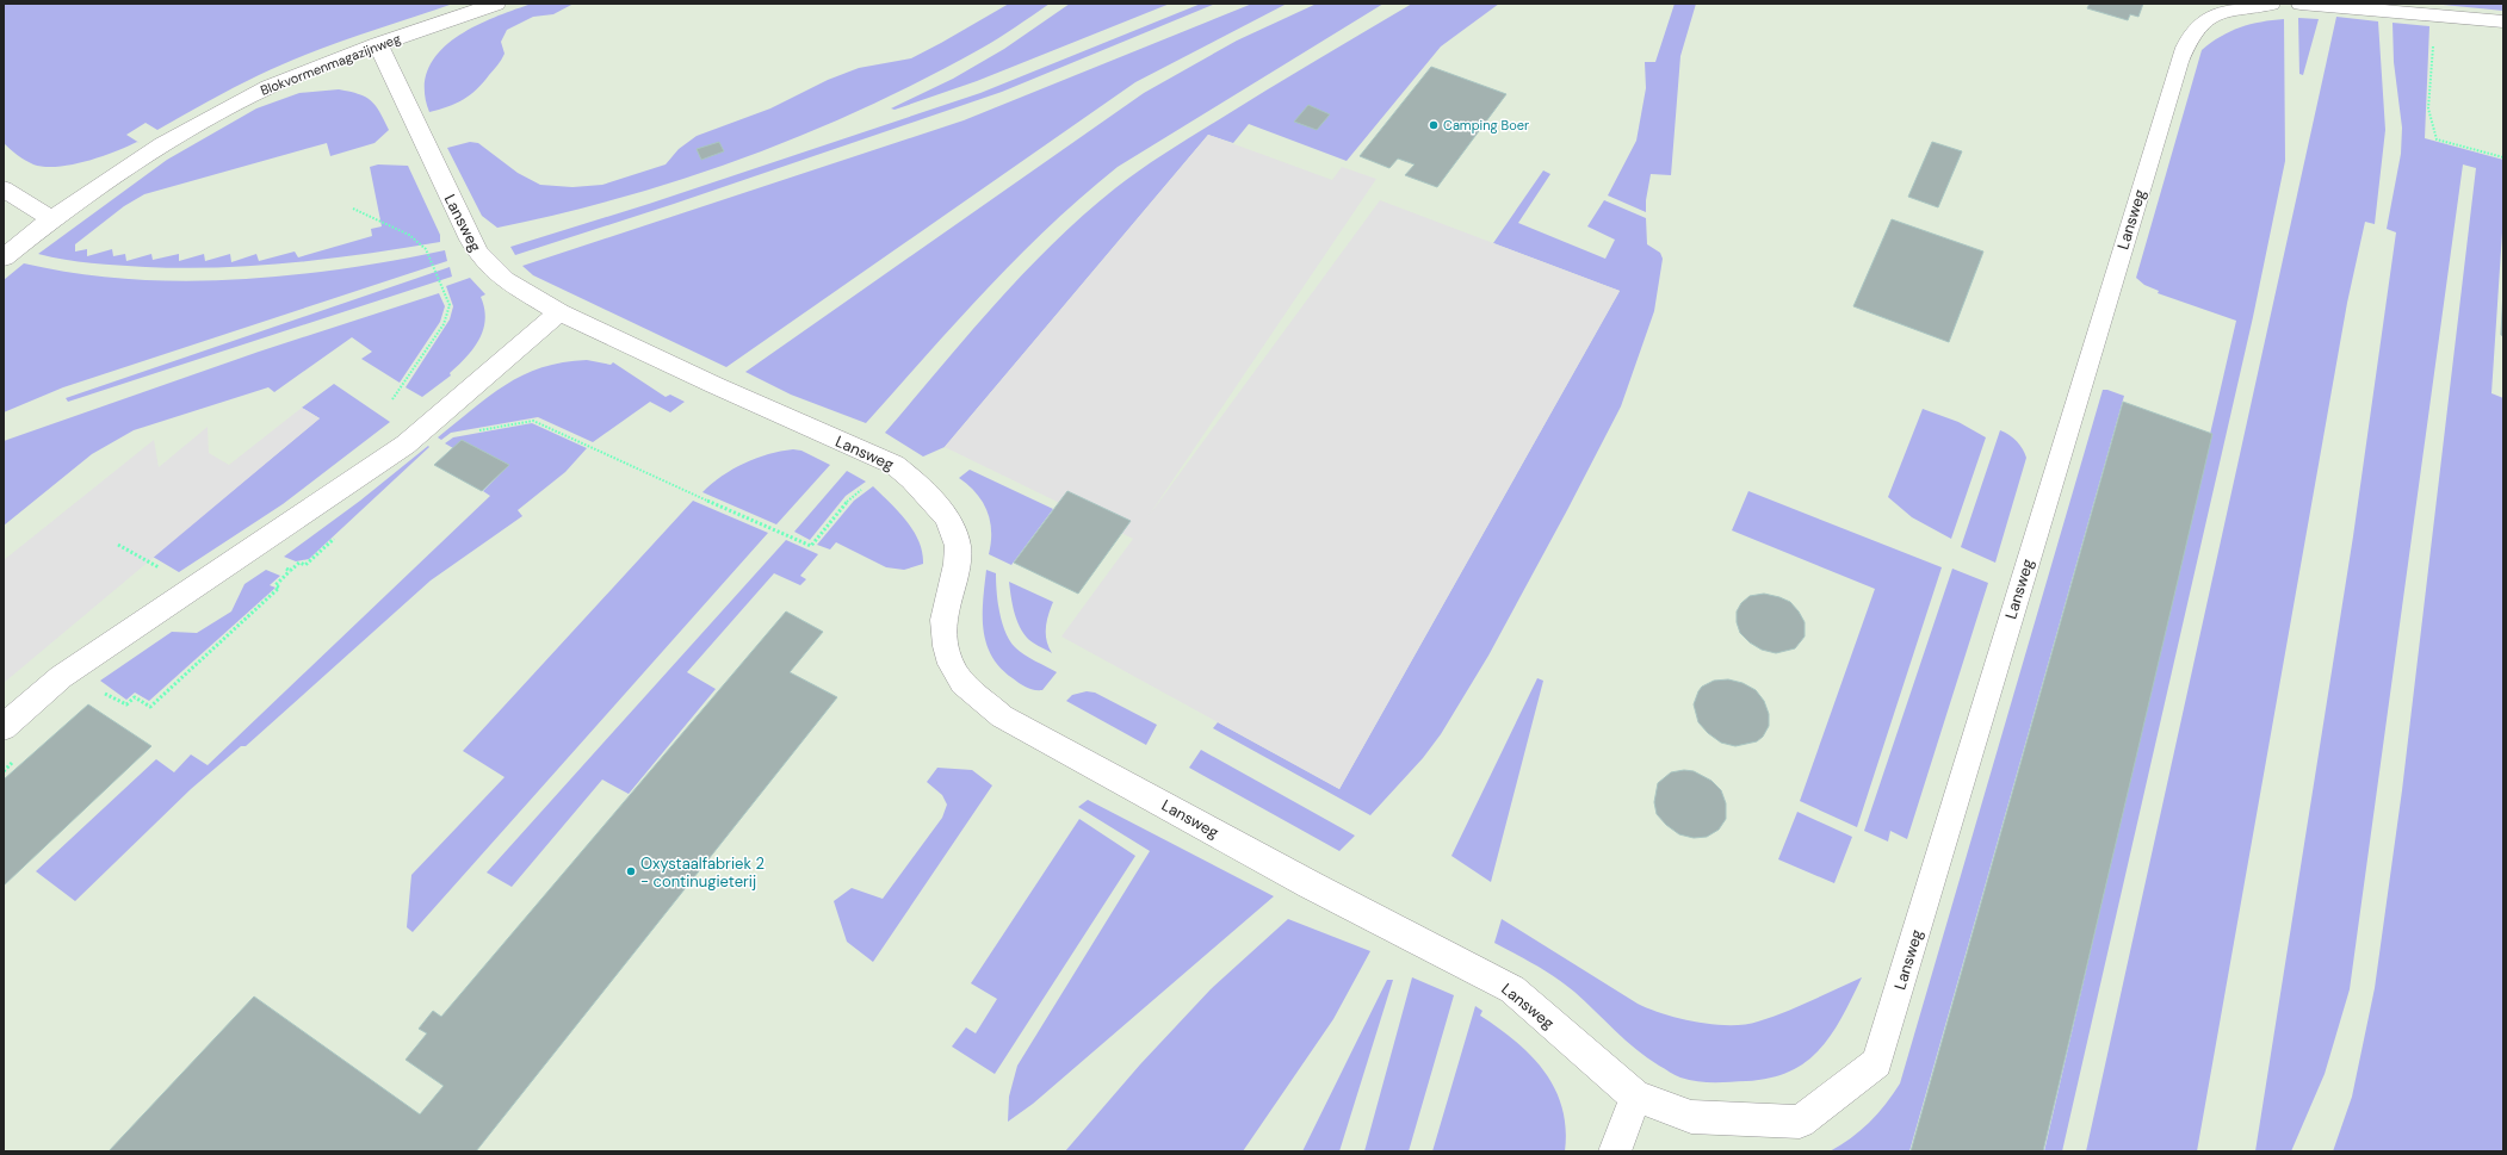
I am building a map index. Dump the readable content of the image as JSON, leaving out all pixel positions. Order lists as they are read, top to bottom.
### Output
{
  "streets": {
    "lane": ["Blokvormenmagazijnweg", "Lansweg"]
  },
  "crossings": [
    ["Blokvormenmagazijnweg", "Lansweg"]
  ],
  "places": ["Camping Boer", "Oxystaalfabriek 2 - continugieterij"]
}
